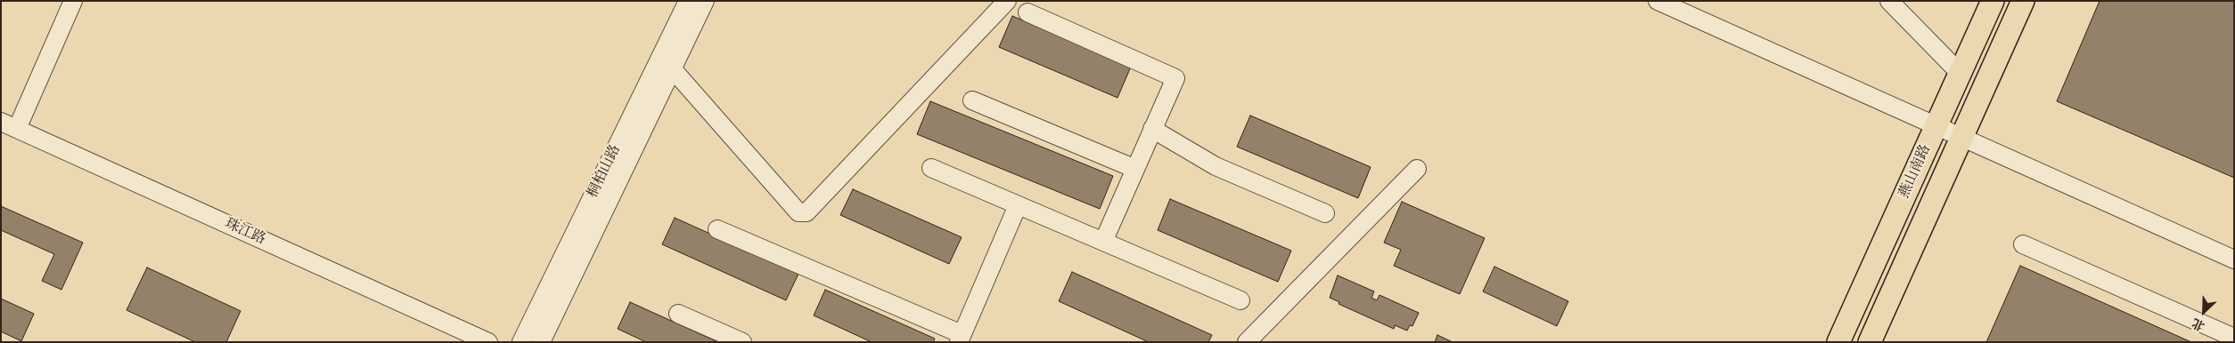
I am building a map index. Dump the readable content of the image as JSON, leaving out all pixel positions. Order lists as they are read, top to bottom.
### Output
{
  "streets": {
    "main road": ["燕山南路"],
    "street": ["桐柏山路", "珠江路"]
  },
  "north": "bottom left"
}
